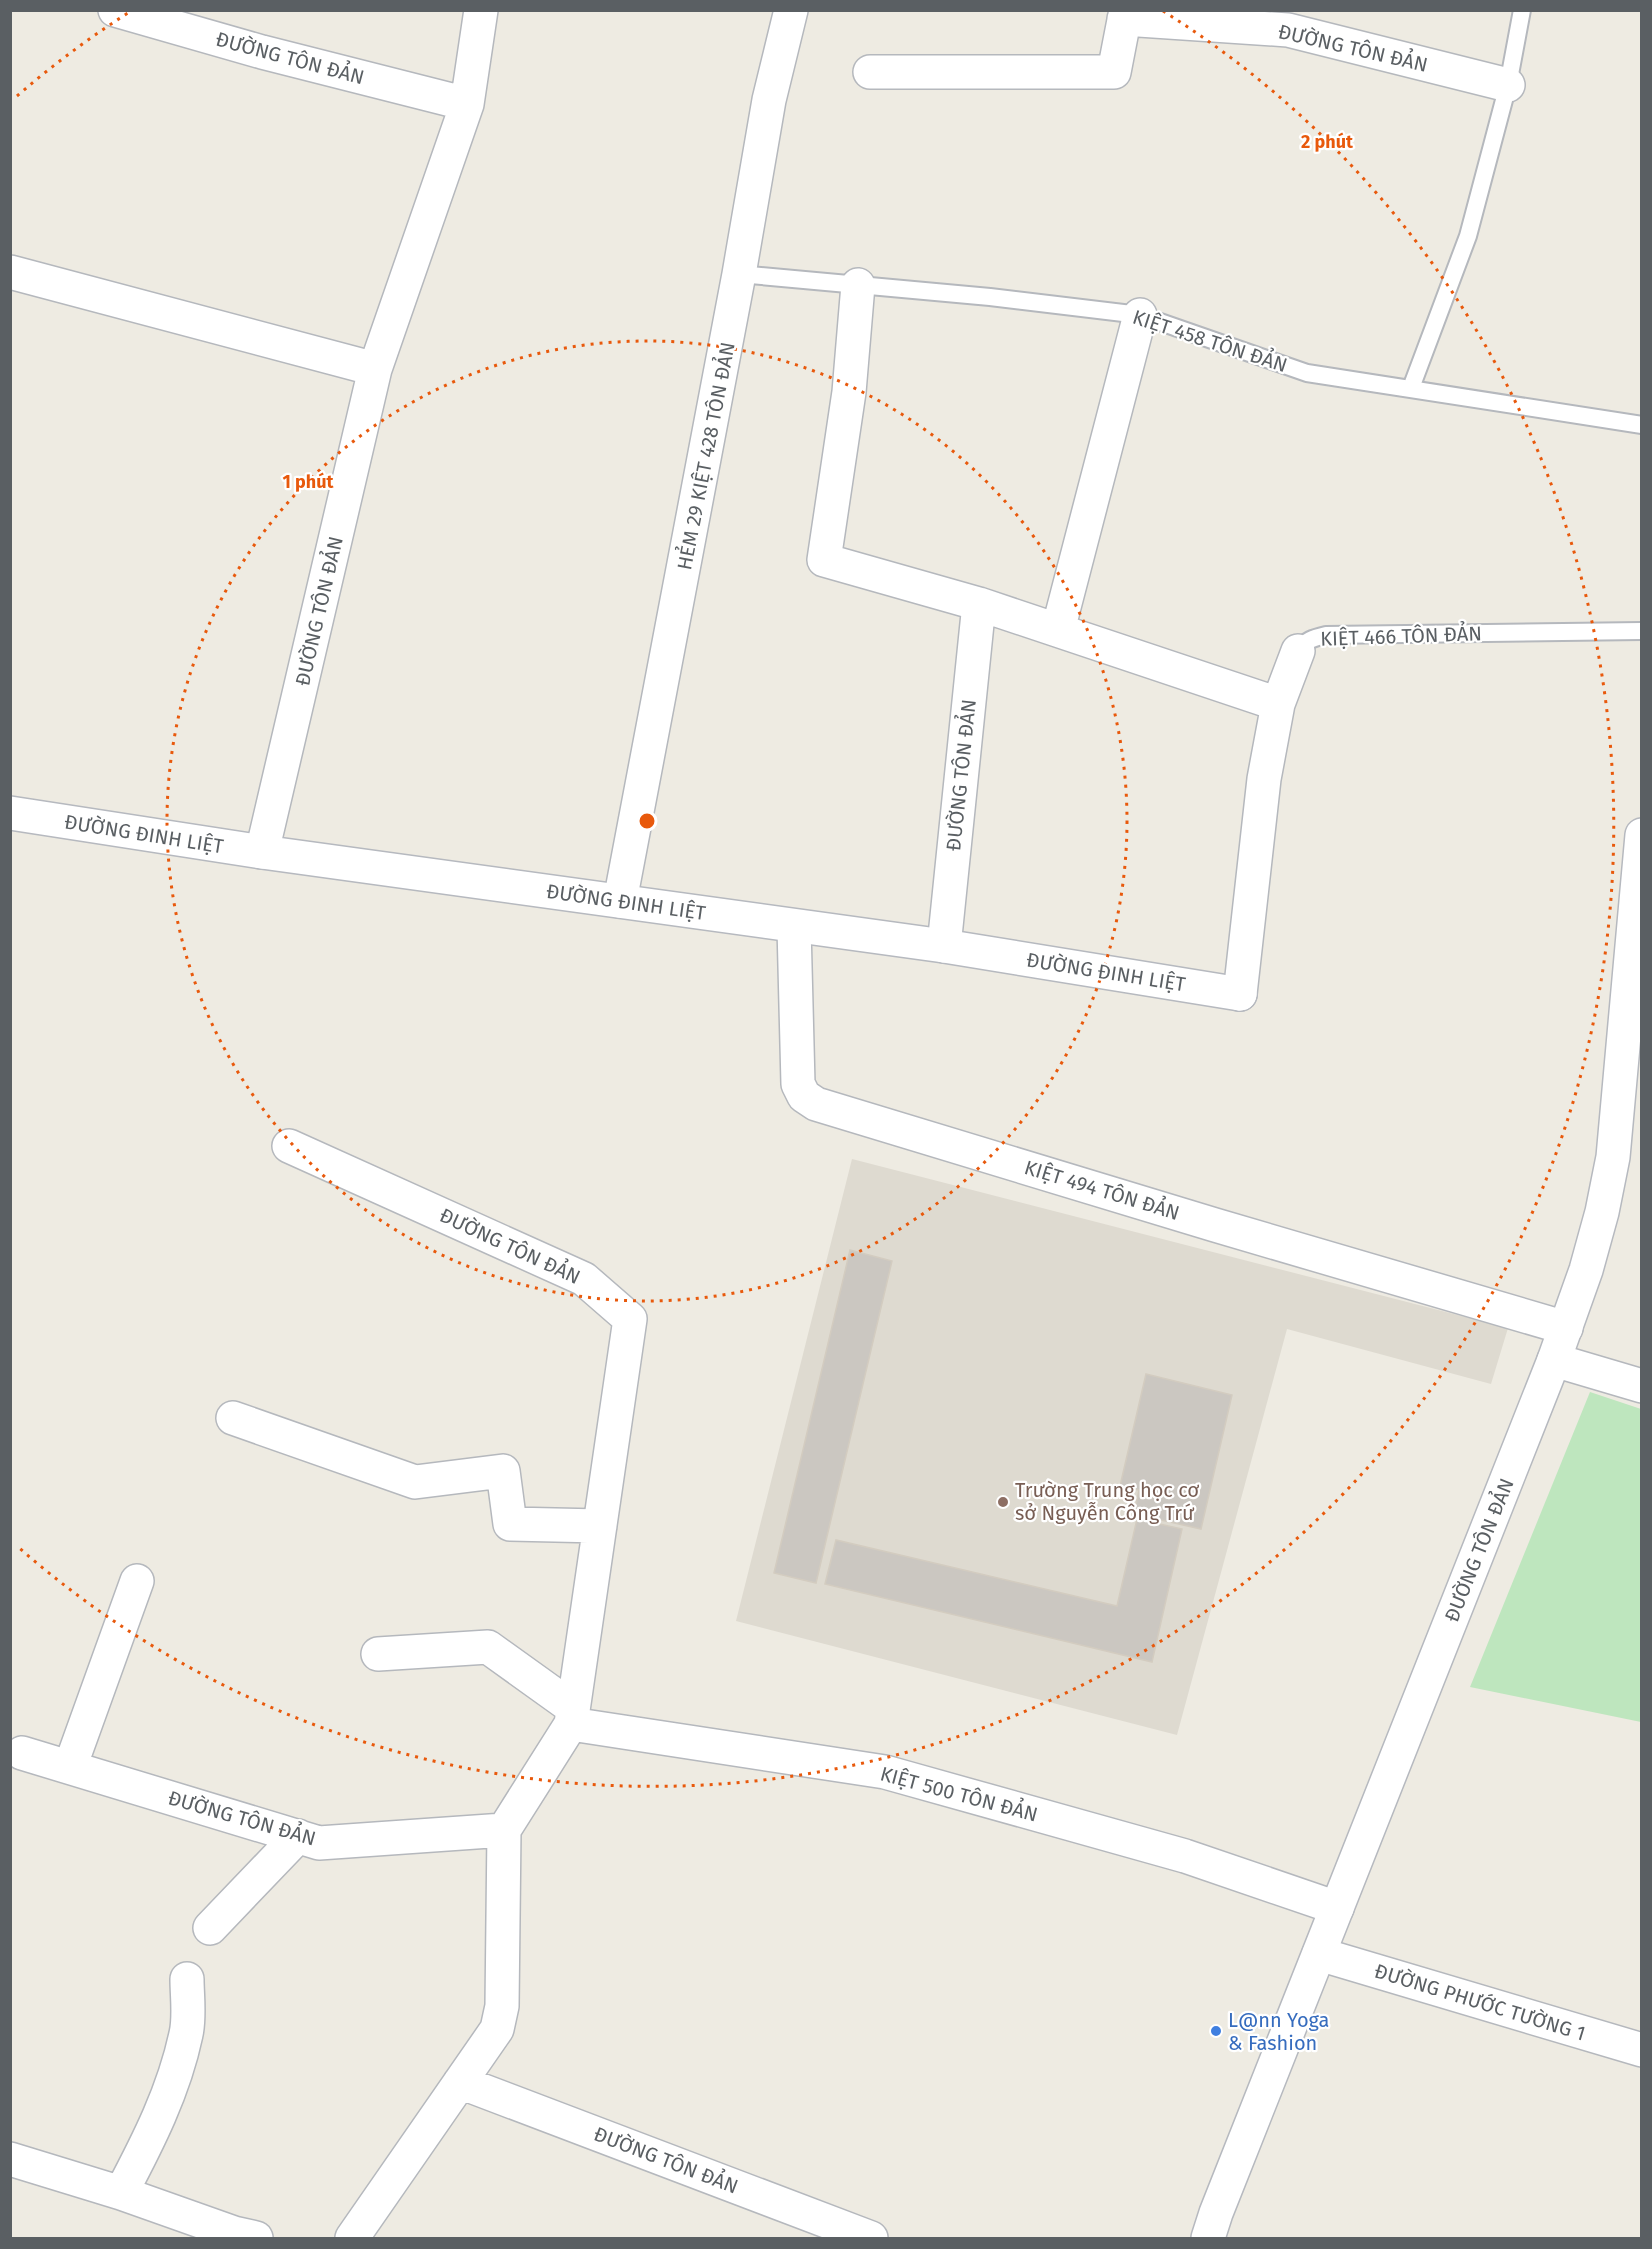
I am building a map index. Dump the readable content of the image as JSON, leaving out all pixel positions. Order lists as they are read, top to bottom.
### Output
{
  "streets": {
    "street": [
      "ĐƯỜNG TÔN ĐẢN",
      "HẺM 29 KIỆT 428 TÔN ĐẢN",
      "KIỆT 466 TÔN ĐẢN",
      "ĐƯỜNG ĐINH LIỆT",
      "KIỆT 494 TÔN ĐẢN",
      "KIỆT 500 TÔN ĐẢN",
      "ĐƯỜNG PHƯỚC TƯỜNG 1"
    ],
    "lane": ["KIỆT 458 TÔN ĐẢN"]
  },
  "crossings": [
    ["ĐƯỜNG TÔN ĐẢN", "ĐƯỜNG ĐINH LIỆT"],
    ["ĐƯỜNG TÔN ĐẢN", "KIỆT 494 TÔN ĐẢN"],
    ["ĐƯỜNG TÔN ĐẢN", "KIỆT 500 TÔN ĐẢN"],
    ["ĐƯỜNG TÔN ĐẢN", "ĐƯỜNG PHƯỚC TƯỜNG 1"],
    ["KIỆT 458 TÔN ĐẢN", "HẺM 29 KIỆT 428 TÔN ĐẢN"],
    ["HẺM 29 KIỆT 428 TÔN ĐẢN", "ĐƯỜNG ĐINH LIỆT"],
    ["KIỆT 466 TÔN ĐẢN", "ĐƯỜNG ĐINH LIỆT"],
    ["ĐƯỜNG ĐINH LIỆT", "KIỆT 494 TÔN ĐẢN"]
  ],
  "places": ["Trường Trung học cơ sở Nguyễn Công Trứ", "L@nn Yoga & Fashion"],
  "rings": ["2 phút", "1 phút"]
}
